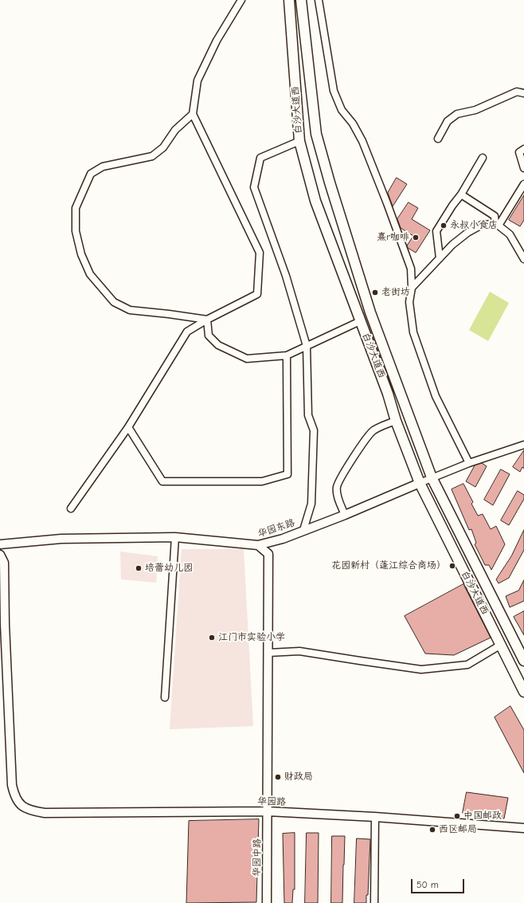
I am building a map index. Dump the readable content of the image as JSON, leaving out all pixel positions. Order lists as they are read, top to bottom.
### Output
{
  "streets": {
    "main road": ["白沙大道西"],
    "street": ["华园东路", "华园路", "华园中路"]
  },
  "crossings": [
    ["白沙大道西", "华园东路"],
    ["华园东路", "华园中路"],
    ["华园路", "华园中路"]
  ],
  "places": [
    "永叔小食店",
    "熹r咖啡",
    "老街坊",
    "花园新村（蓬江综合商场）",
    "培蕾幼儿园",
    "江门市实验小学",
    "财政局",
    "中国邮政",
    "西区邮局"
  ],
  "scale_bar": "50 m"
}
